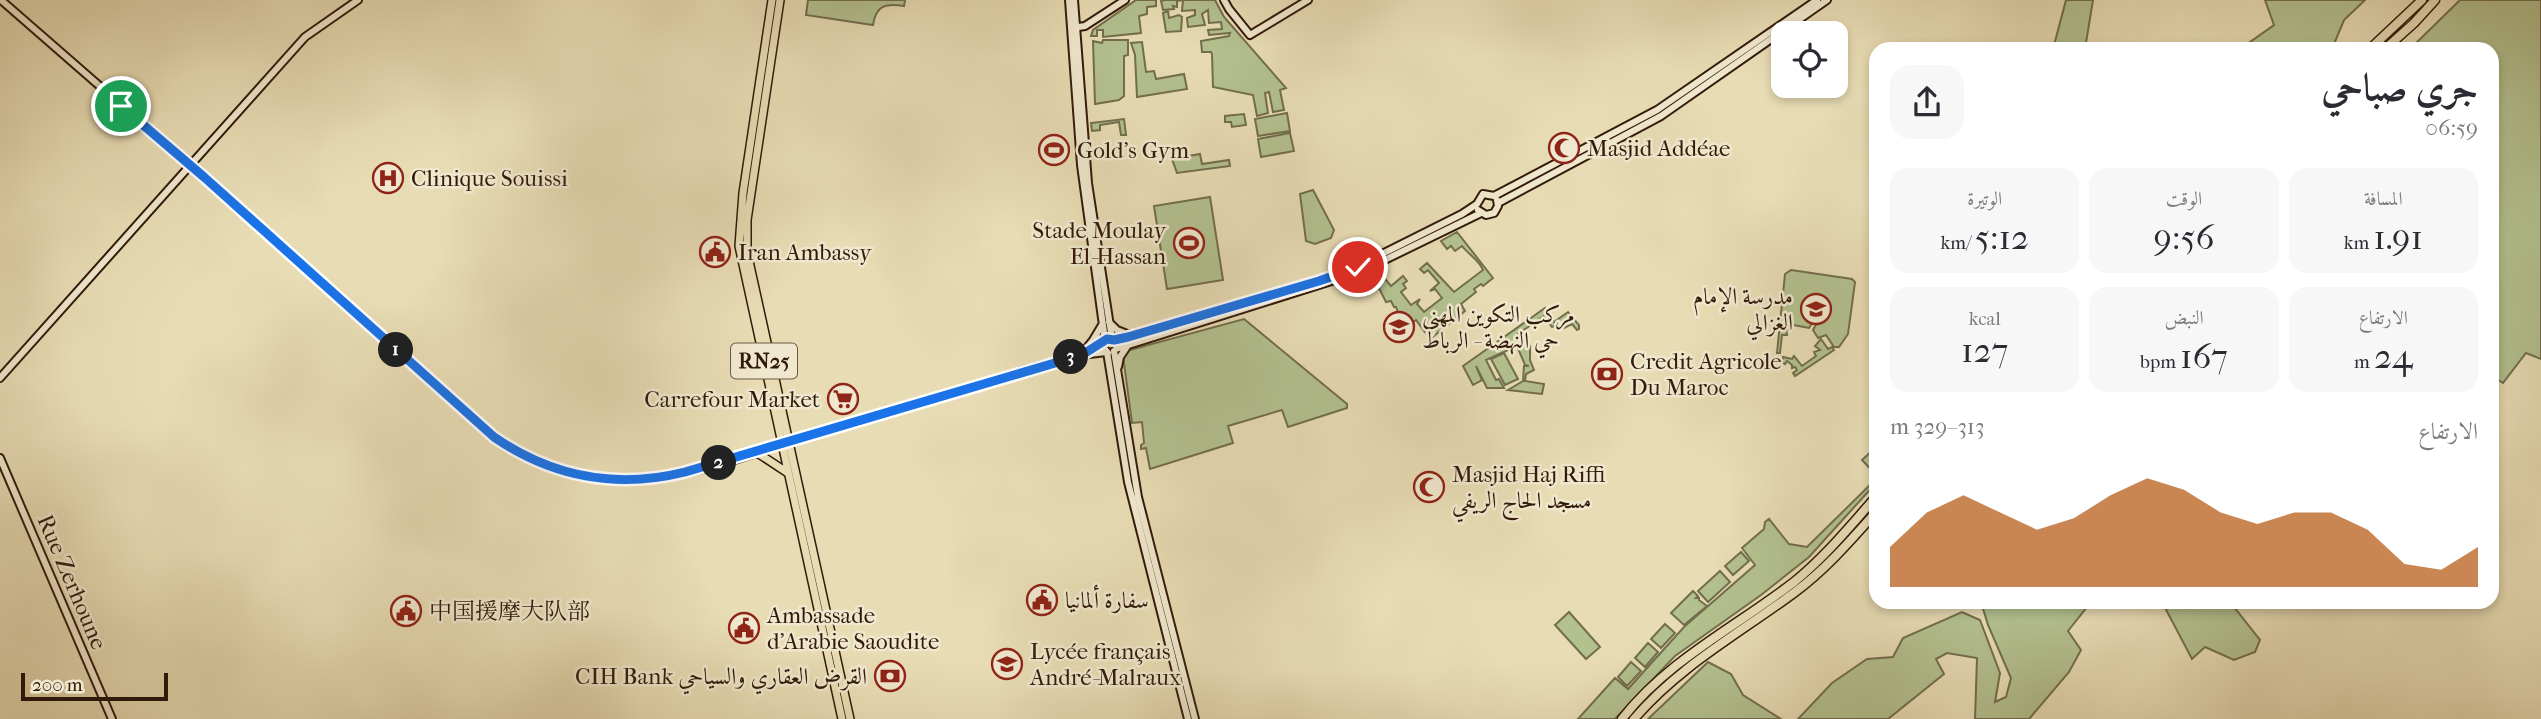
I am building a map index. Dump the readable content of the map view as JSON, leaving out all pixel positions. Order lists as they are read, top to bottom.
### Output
{
  "streets": {
    "main road": ["RN25", "Rue Zerhoune"]
  },
  "places": {
    "mosque": ["Masjid Addéae", "Masjid Haj Riffi مسجد الحاج الريفي"],
    "sports": ["Gold's Gym", "Stade Moulay El-Hassan"],
    "hospital": ["Clinique Souissi"],
    "public building": [
      "Iran Ambassy",
      "سفارة ألمانيا",
      "中国援摩大队部",
      "Ambassade d'Arabie Saoudite"
    ],
    "school or university": ["مدرسة الإمام الغزالي", "مركب التكوين المهني حي النهضة - الرباط", "Lycée français André-Malraux"],
    "bank": ["Credit Agricole Du Maroc", "CIH Bank القرض العقاري والسياحي"],
    "supermarket": ["Carrefour Market"]
  },
  "scale_bar": "200 m",
  "page": {
    "heading": ["جري صباحي", "06:59"],
    "stats": [
      ["المسافة", "1.91 km"],
      ["الوقت", "9:56"],
      ["الوتيرة", "5:12 /km"],
      ["الارتفاع", "24 m"],
      ["النبض", "167 bpm"],
      ["kcal", "127"]
    ],
    "pins": ["1", "3", "2"],
    "chart": ["الارتفاع", "313–329 m"],
    "scale": "200 m"
  }
}
